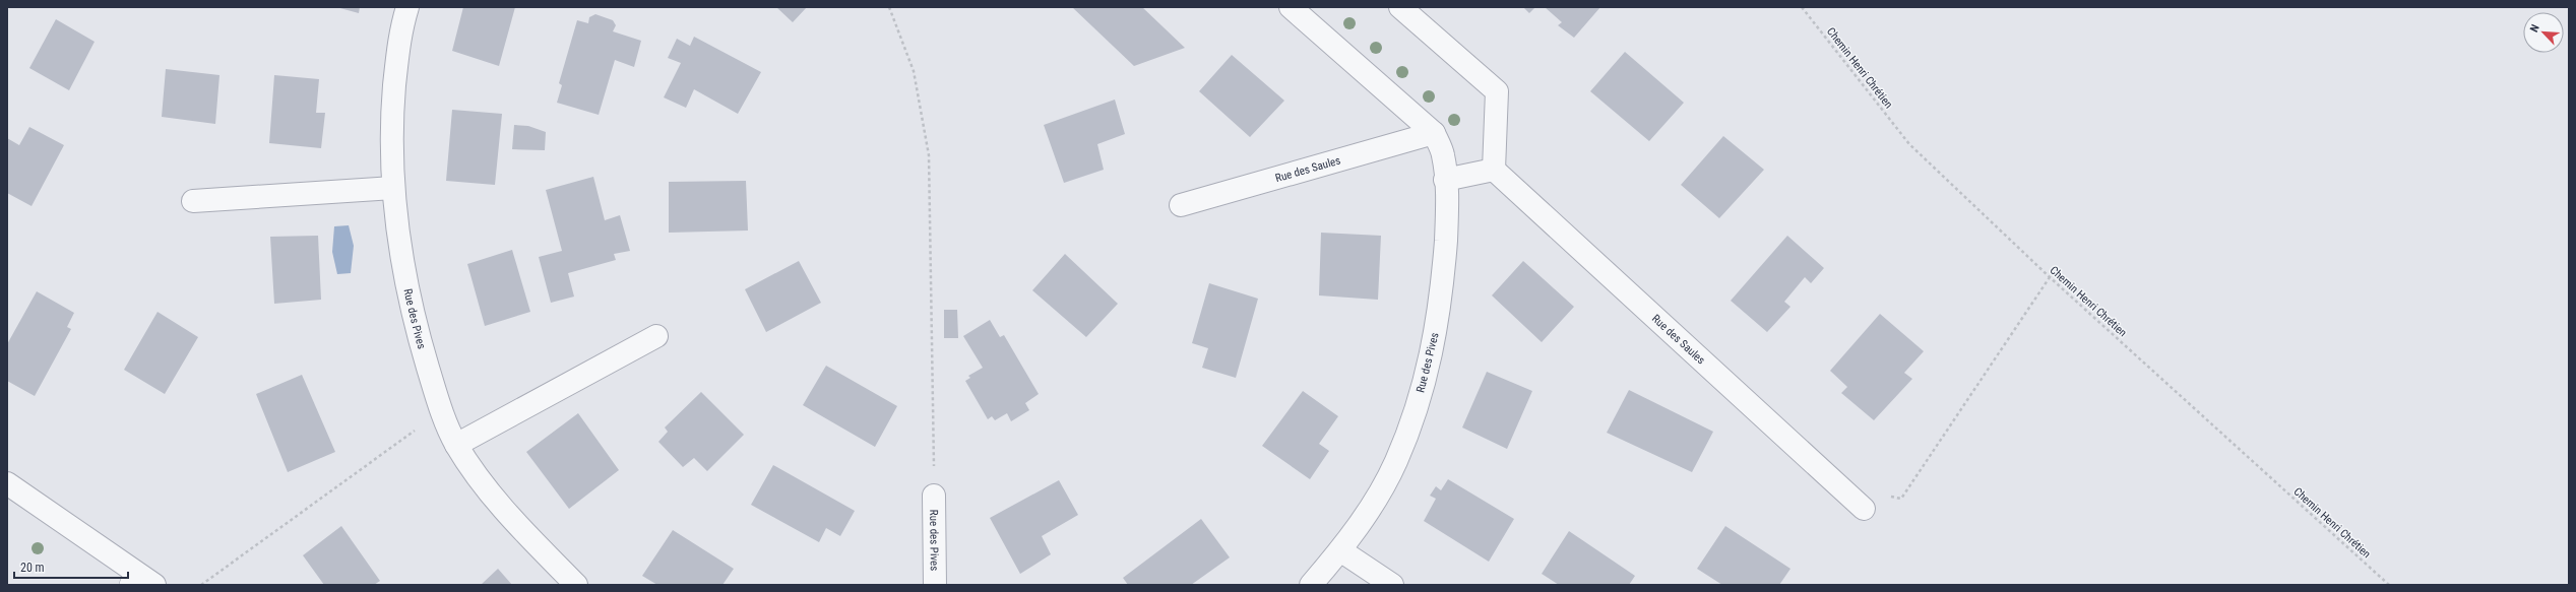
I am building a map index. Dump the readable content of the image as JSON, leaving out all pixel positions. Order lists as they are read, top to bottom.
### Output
{
  "streets": {
    "street": ["Rue des Saules", "Rue des Pives"],
    "path": ["Chemin Henri Chrétien"]
  },
  "crossings": [
    ["Rue des Saules", "Rue des Pives"]
  ],
  "scale_bar": "20 m",
  "north": "top left"
}
